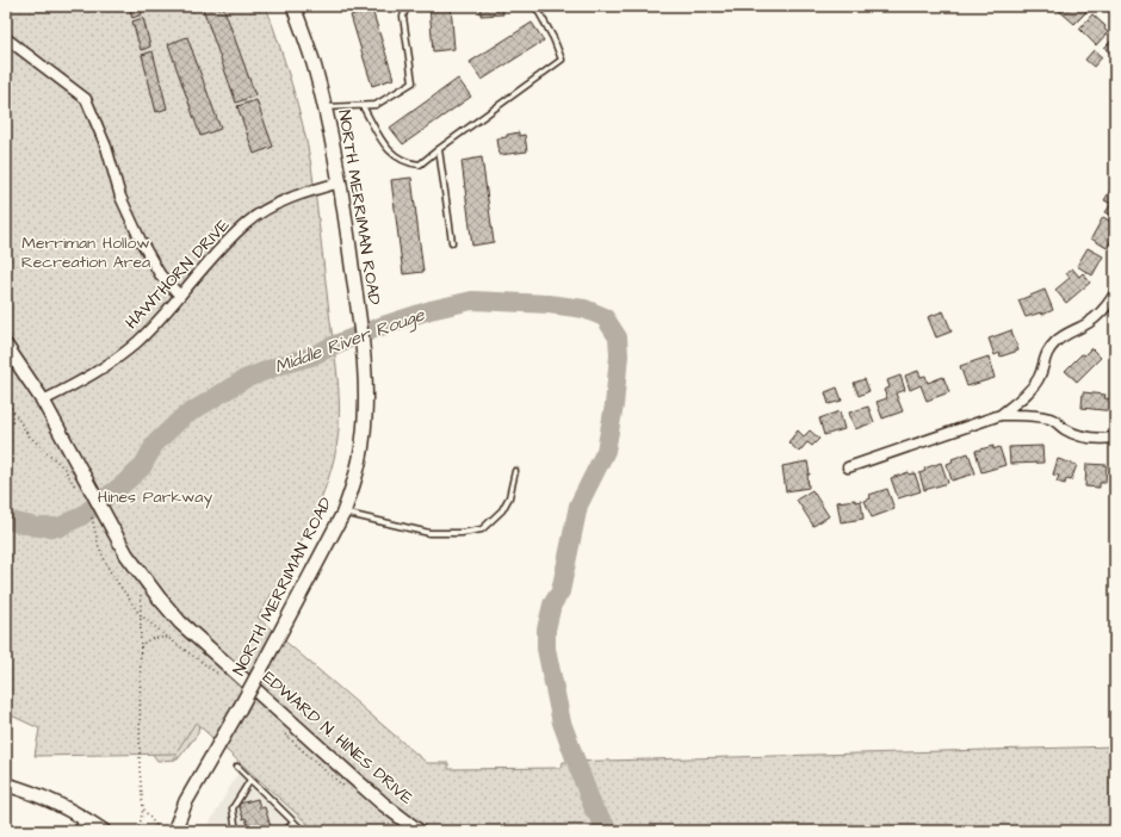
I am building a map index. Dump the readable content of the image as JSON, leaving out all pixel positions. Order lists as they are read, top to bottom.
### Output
{
  "streets": {
    "main road": ["NORTH MERRIMAN ROAD", "EDWARD N. HINES DRIVE"],
    "street": ["HAWTHORN DRIVE"]
  },
  "crossings": [
    ["NORTH MERRIMAN ROAD", "HAWTHORN DRIVE"],
    ["HAWTHORN DRIVE", "EDWARD N. HINES DRIVE"]
  ],
  "water": ["Middle River Rouge"],
  "parks": ["Merriman Hollow Recreation Area", "Hines Parkway"]
}
